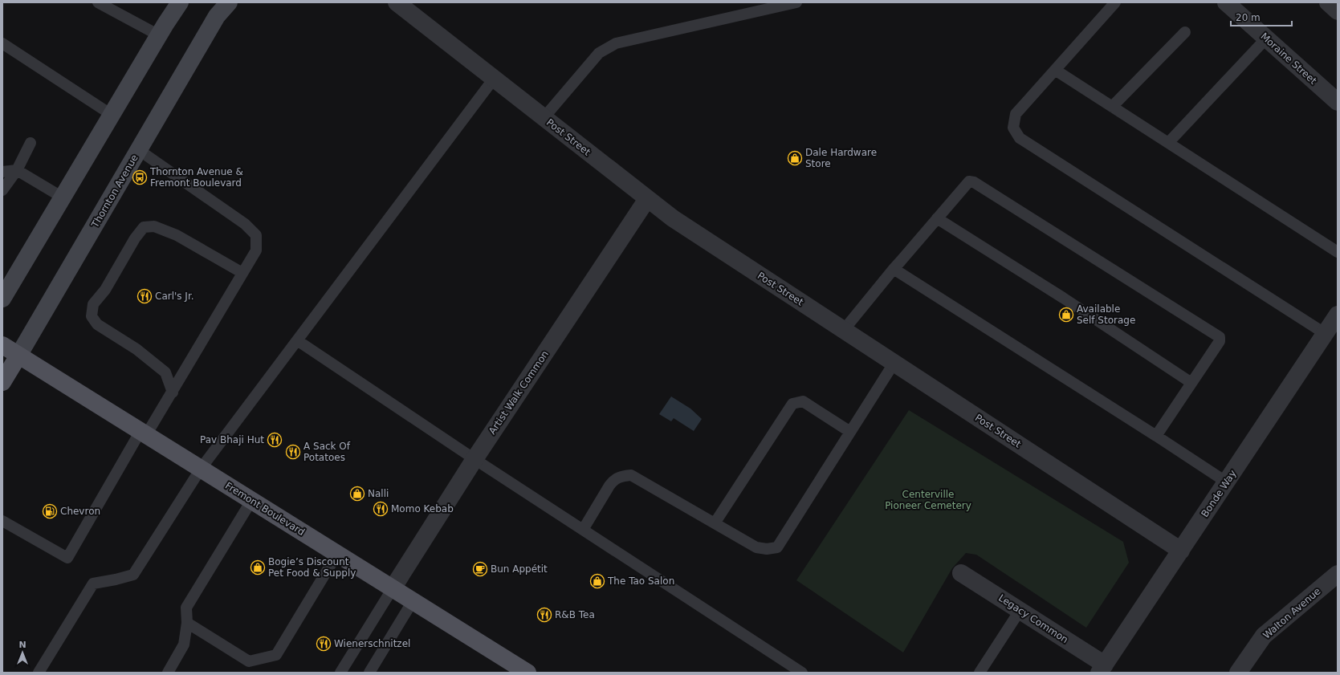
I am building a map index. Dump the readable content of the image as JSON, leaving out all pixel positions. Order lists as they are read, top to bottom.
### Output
{
  "streets": {
    "main road": ["Thornton Avenue", "Fremont Boulevard"],
    "street": [
      "Moraine Street",
      "Post Street",
      "Artist Walk Common",
      "Bonde Way",
      "Walton Avenue",
      "Legacy Common"
    ]
  },
  "crossings": [
    ["Post Street", "Artist Walk Common"],
    ["Post Street", "Bonde Way"],
    ["Thornton Avenue", "Fremont Boulevard"],
    ["Artist Walk Common", "Fremont Boulevard"],
    ["Bonde Way", "Legacy Common"]
  ],
  "parks": ["Centerville Pioneer Cemetery"],
  "places": {
    "shop": [
      "Dale Hardware Store",
      "Available Self Storage",
      "Nalli",
      "Bogie’s Discount Pet Food & Supply",
      "The Tao Salon"
    ],
    "bus stop": ["Thornton Avenue & Fremont Boulevard"],
    "restaurant": [
      "Carl's Jr.",
      "Pav Bhaji Hut",
      "A Sack Of Potatoes",
      "Momo Kebab",
      "R&B Tea",
      "Wienerschnitzel"
    ],
    "fuel station": ["Chevron"],
    "cafe": ["Bun Appétit"]
  },
  "scale_bar": "20 m",
  "north": "top"
}
